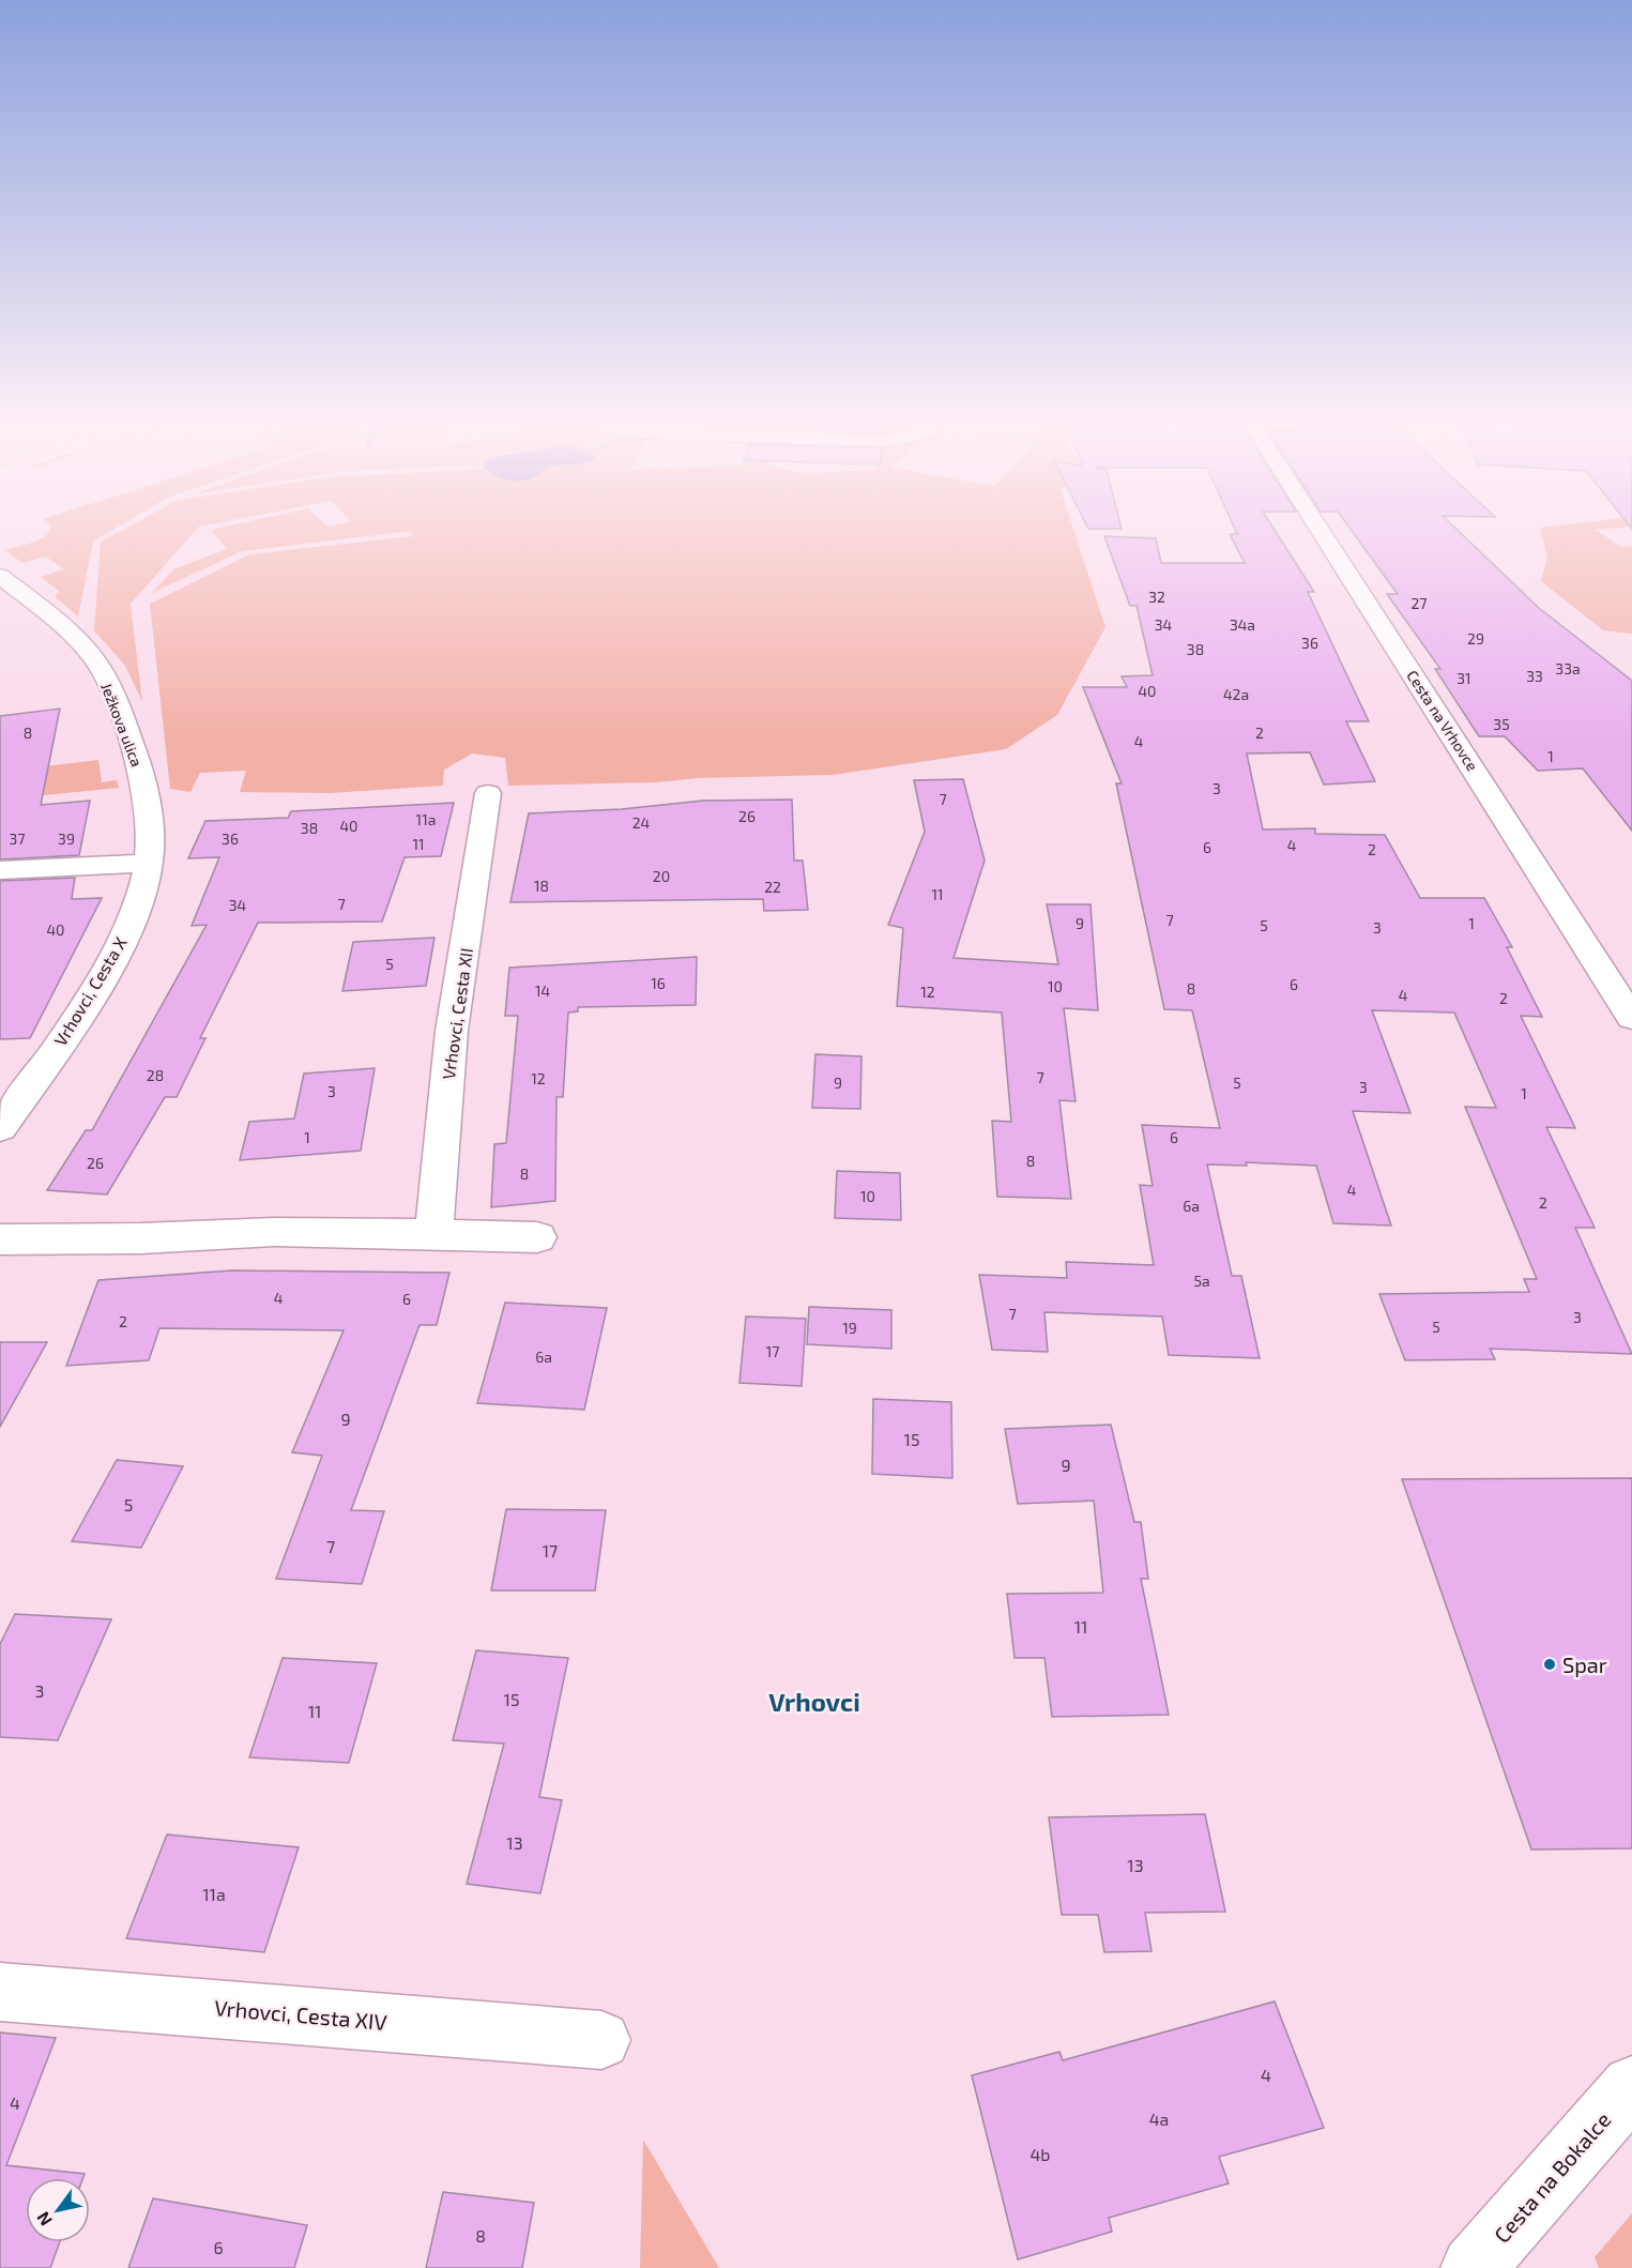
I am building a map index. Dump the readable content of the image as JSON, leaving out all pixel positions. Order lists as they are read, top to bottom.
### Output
{
  "streets": {
    "street": [
      "Cesta na Vrhovce",
      "Ježkova ulica",
      "Vrhovci, Cesta X",
      "Vrhovci, Cesta XII",
      "Vrhovci, Cesta XIV",
      "Cesta na Bokalce"
    ]
  },
  "crossings": [
    ["Ježkova ulica", "Vrhovci, Cesta X"]
  ],
  "districts": ["Vrhovci"],
  "places": ["Spar"],
  "house_numbers": [
    "32",
    "27",
    "34",
    "34a",
    "29",
    "36",
    "38",
    "33a",
    "33",
    "31",
    "40",
    "42a",
    "35",
    "8",
    "2",
    "4",
    "1",
    "3",
    "7",
    "26",
    "11a",
    "24",
    "40",
    "38",
    "37",
    "39",
    "36",
    "11",
    "4",
    "6",
    "2",
    "20",
    "18",
    "22",
    "11",
    "7",
    "34",
    "7",
    "9",
    "1",
    "5",
    "3",
    "40",
    "5",
    "16",
    "6",
    "10",
    "8",
    "14",
    "12",
    "4",
    "2",
    "28",
    "7",
    "12",
    "9",
    "5",
    "3",
    "3",
    "1",
    "1",
    "6",
    "8",
    "26",
    "8",
    "4",
    "10",
    "2",
    "6a",
    "5a",
    "4",
    "6",
    "7",
    "3",
    "2",
    "5",
    "19",
    "17",
    "6a",
    "9",
    "15",
    "9",
    "5",
    "7",
    "17",
    "11",
    "3",
    "15",
    "11",
    "13",
    "13",
    "11a",
    "4",
    "4",
    "4a",
    "4b",
    "8",
    "6"
  ],
  "north": "bottom left"
}
